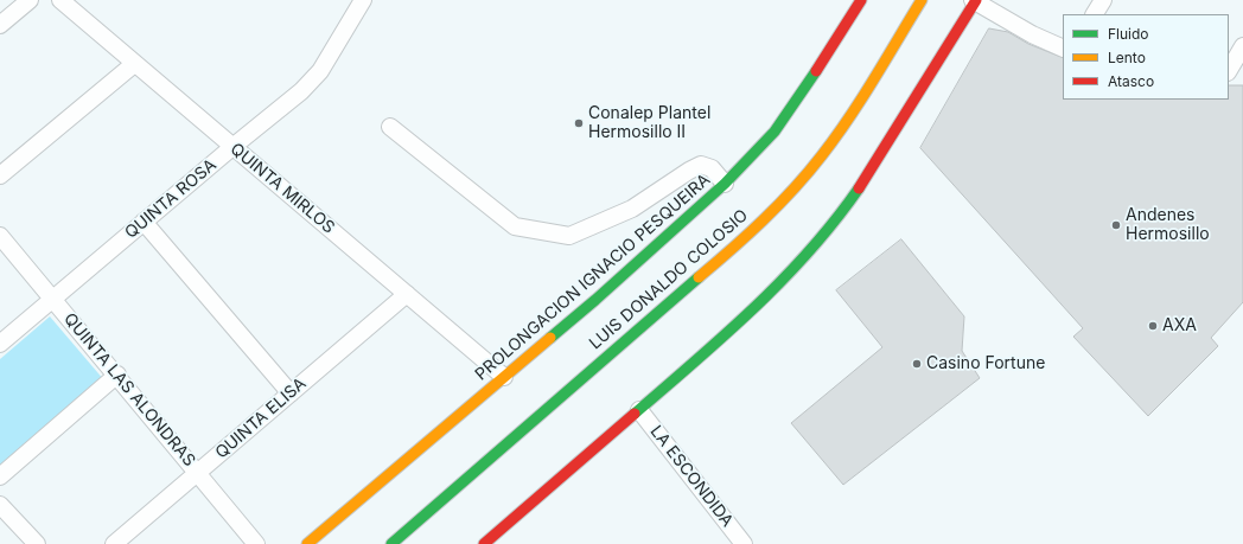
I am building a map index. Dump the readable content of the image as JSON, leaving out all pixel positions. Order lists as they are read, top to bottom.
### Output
{
  "streets": {
    "main road": ["PROLONGACION IGNACIO PESQUEIRA", "LUIS DONALDO COLOSIO"],
    "street": [
      "QUINTA MIRLOS",
      "QUINTA ROSA",
      "QUINTA LAS ALONDRAS",
      "QUINTA ELISA",
      "LA ESCONDIDA"
    ]
  },
  "crossings": [
    ["QUINTA MIRLOS", "QUINTA ROSA"],
    ["QUINTA MIRLOS", "PROLONGACION IGNACIO PESQUEIRA"],
    ["QUINTA MIRLOS", "QUINTA ELISA"],
    ["QUINTA ROSA", "QUINTA LAS ALONDRAS"],
    ["QUINTA LAS ALONDRAS", "QUINTA ELISA"]
  ],
  "places": [
    "Conalep Plantel Hermosillo II",
    "Andenes Hermosillo",
    "AXA",
    "Casino Fortune"
  ],
  "legend": ["Fluido", "Lento", "Atasco"]
}
